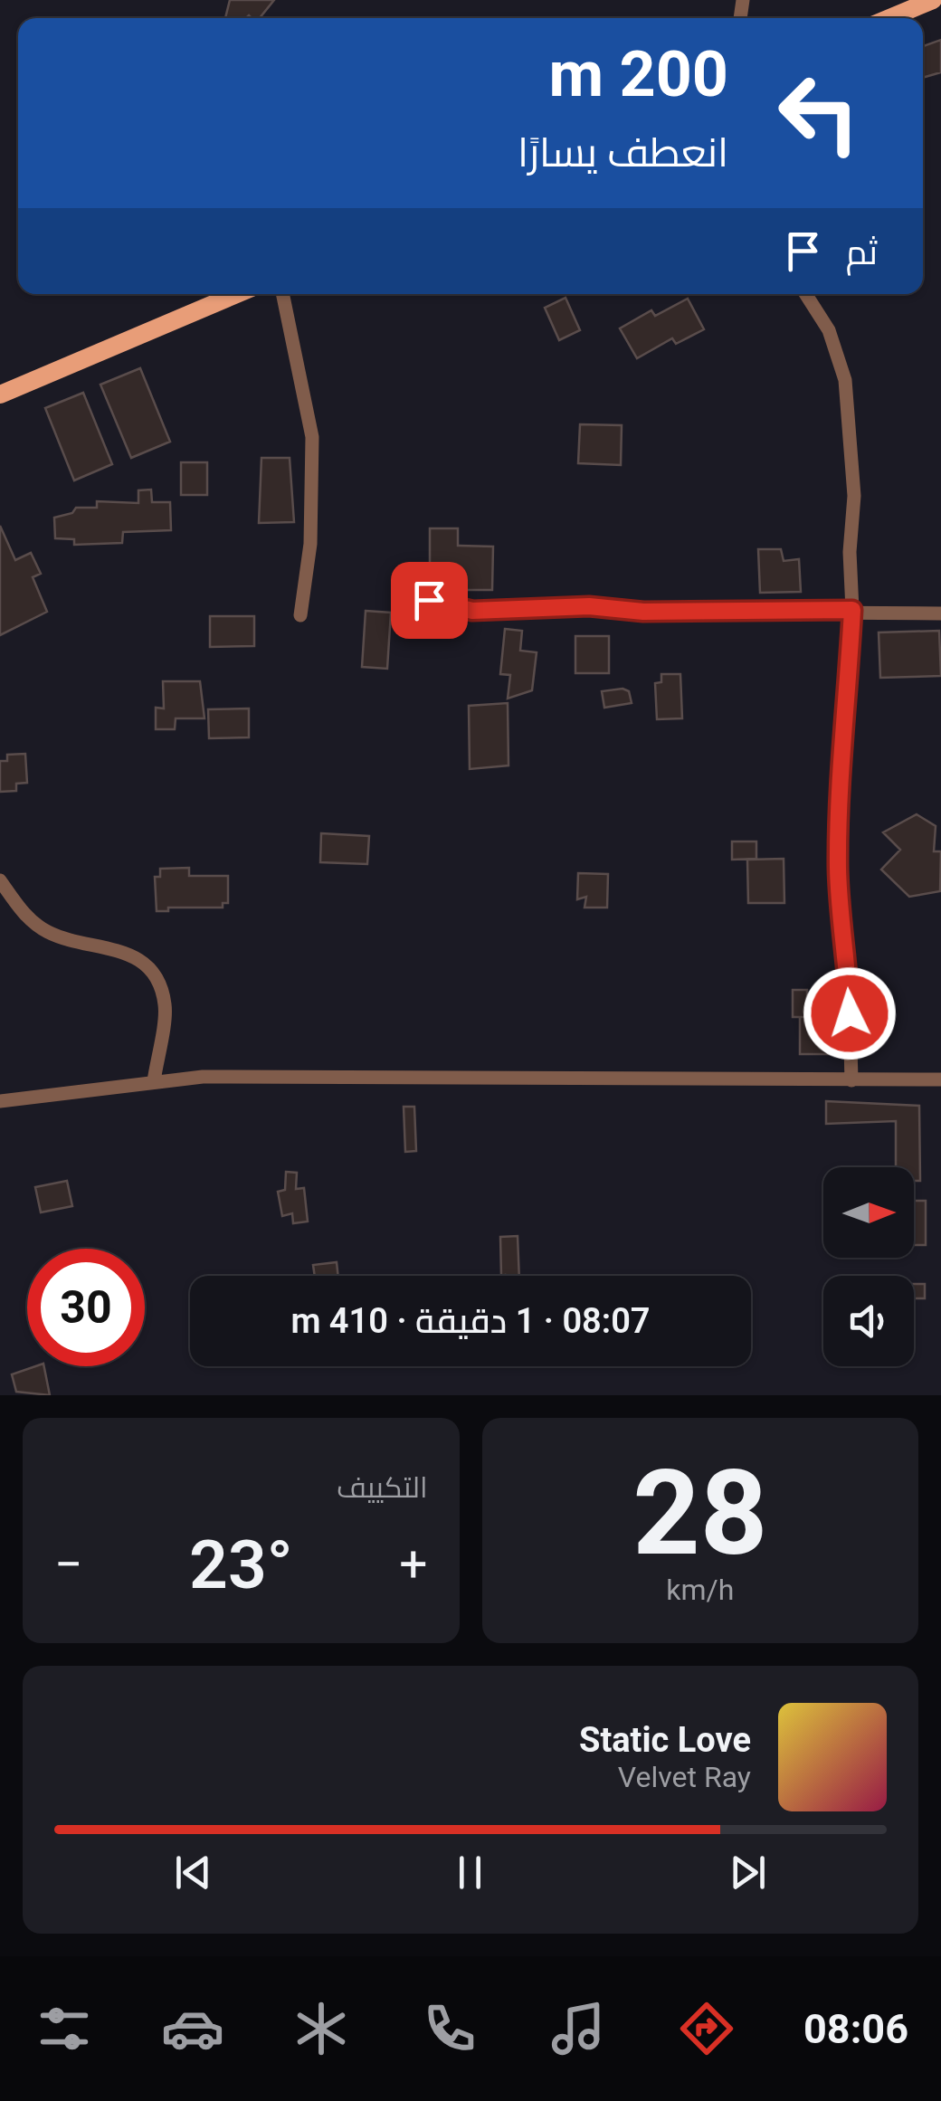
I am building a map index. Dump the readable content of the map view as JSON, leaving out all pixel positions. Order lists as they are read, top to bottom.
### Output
{
  "north": "right",
  "page": {
    "turn": ["200 m", "انعطف يسارًا"],
    "then": "ثم",
    "limit": "30",
    "trip": "08:07 · 1 دقيقة · 410 m",
    "tile": [
      ["28", "km/h"],
      "التكييف"
    ],
    "heat": ["−", "23°", "+"],
    "song": ["Static Love", "Velvet Ray"],
    "tabs": "08:06"
  }
}
